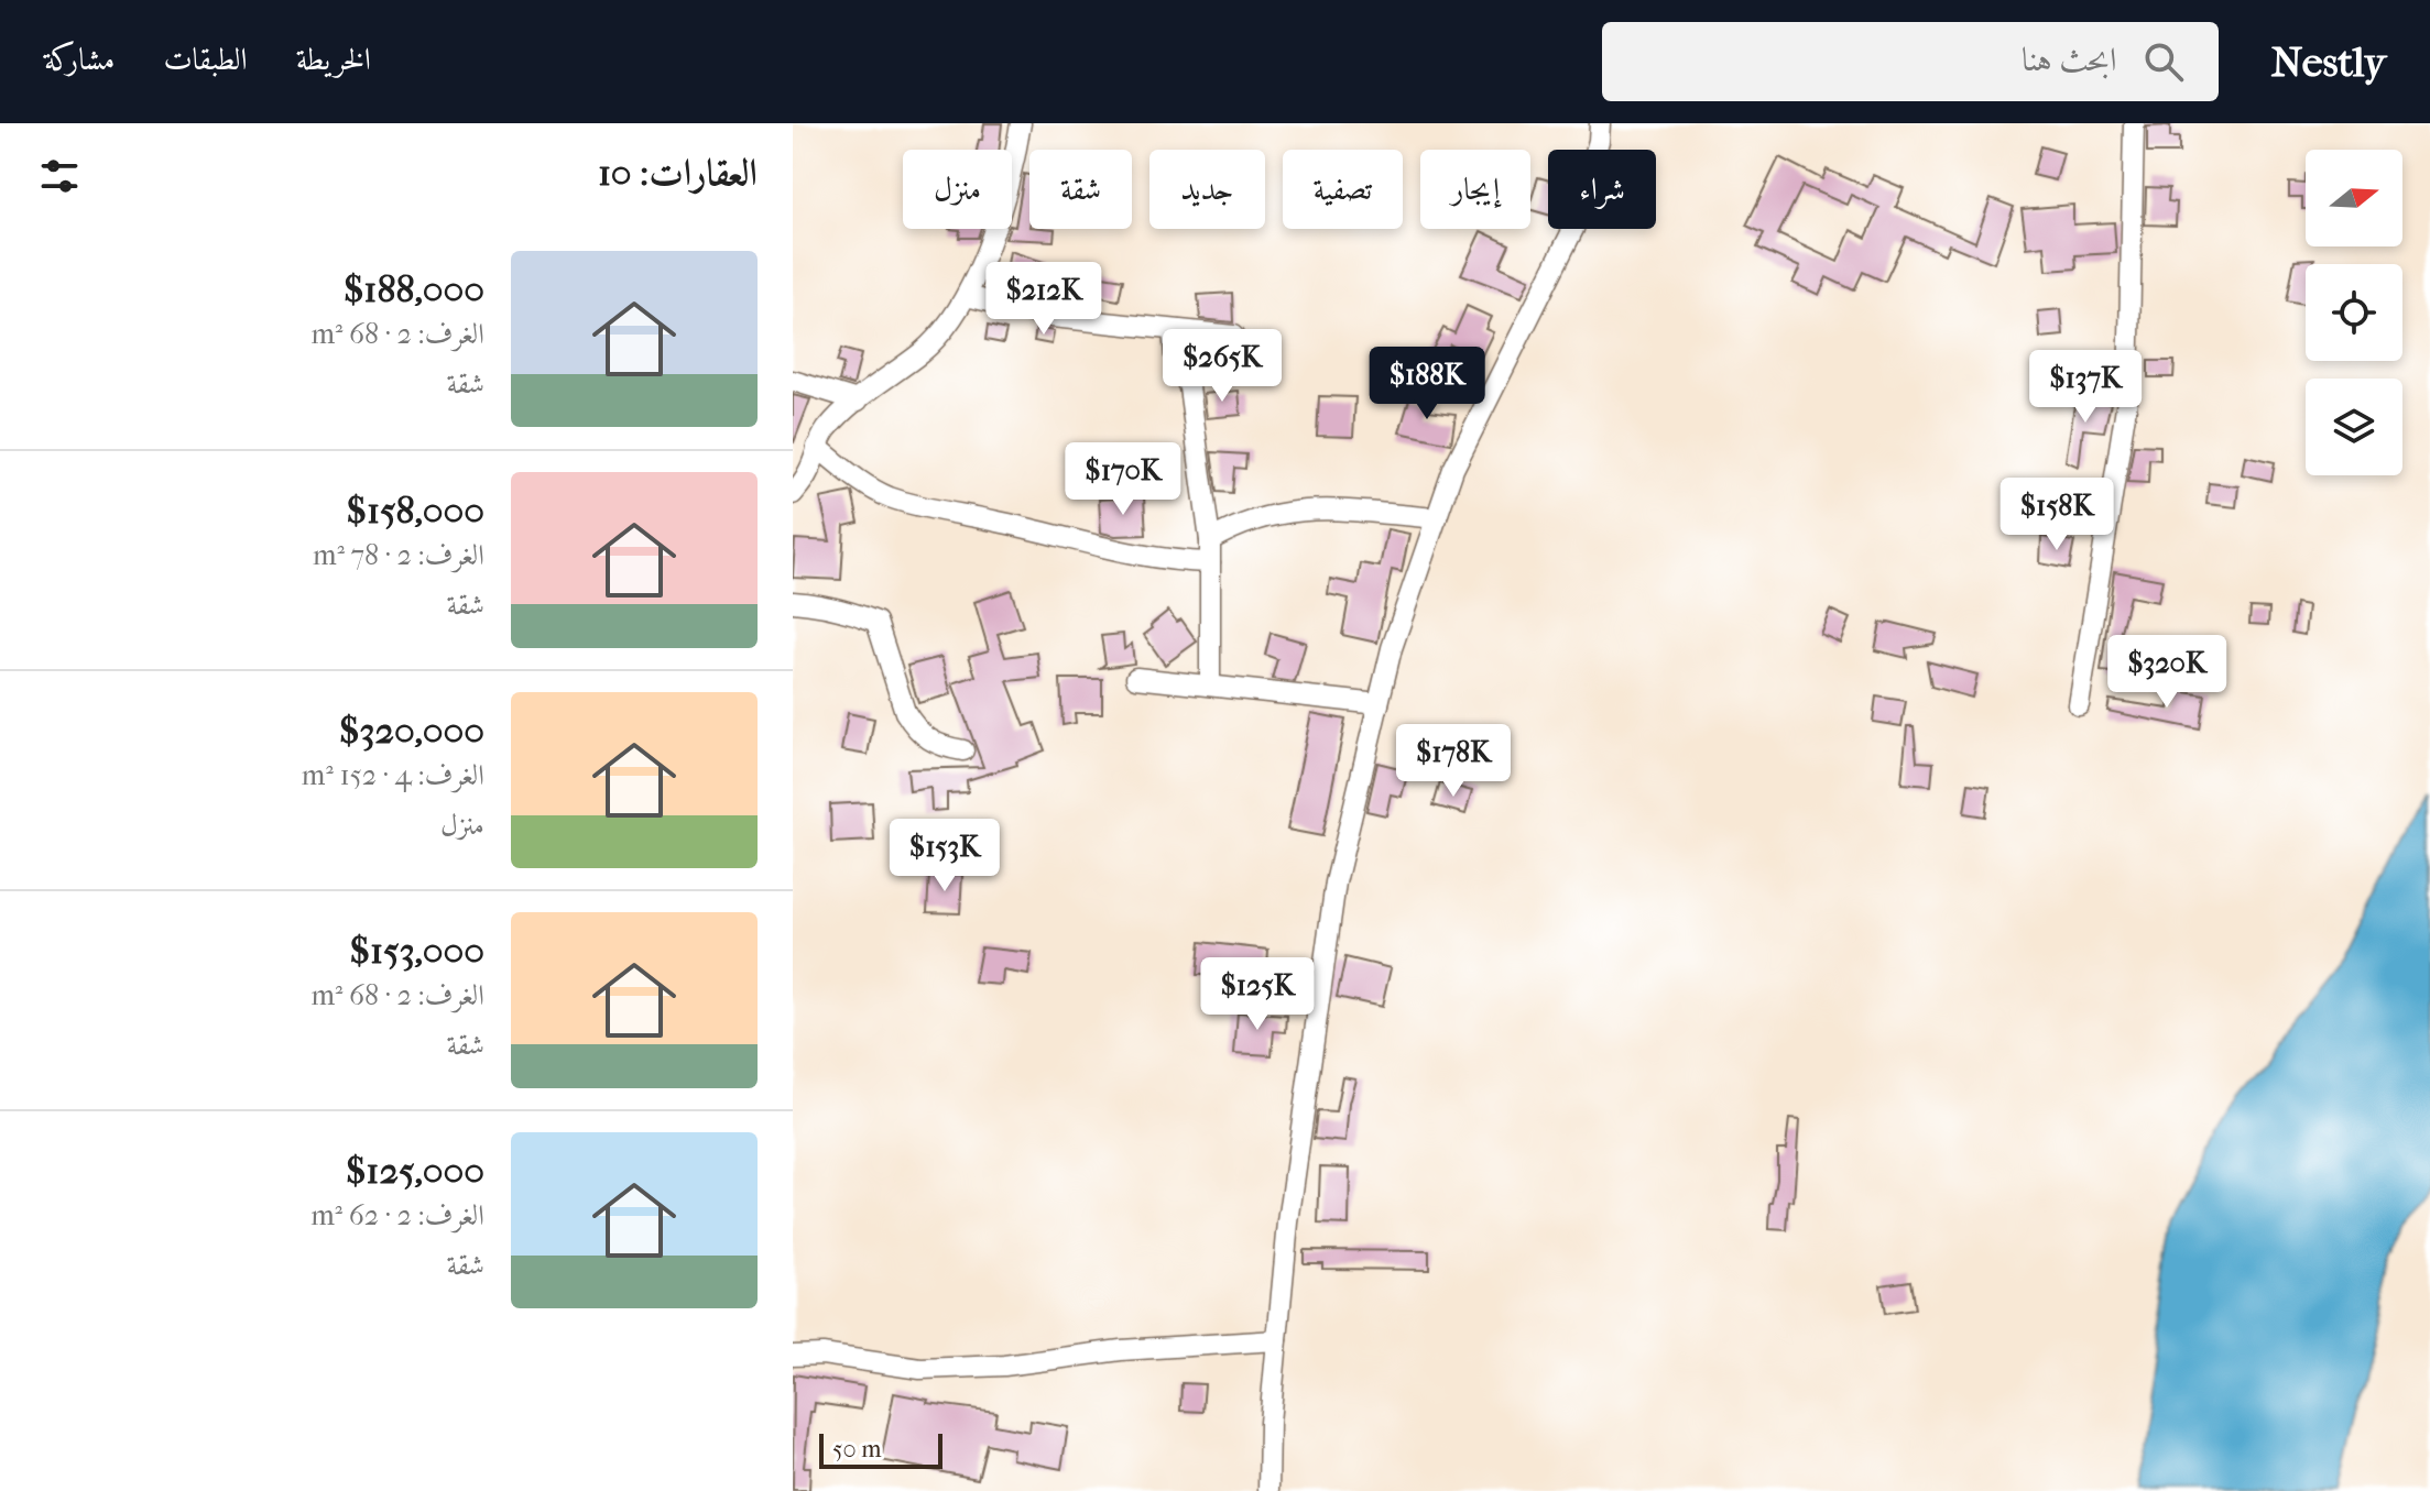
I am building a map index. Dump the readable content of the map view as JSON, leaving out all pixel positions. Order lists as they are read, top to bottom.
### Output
{
  "scale_bar": "50 m",
  "north": "right",
  "page": {
    "header": "Nestly",
    "search": "ابحث هنا",
    "nav": ["الخريطة", "الطبقات", "مشاركة"],
    "heading": "العقارات: 10",
    "chip": [
      "شراء",
      "إيجار",
      "تصفية",
      "جديد",
      "شقة",
      "منزل"
    ],
    "list": [
      {
        "name": "$188,000",
        "note": "الغرف: 2 · 68 m² · شقة"
      },
      {
        "name": "$158,000",
        "note": "الغرف: 2 · 78 m² · شقة"
      },
      {
        "name": "$320,000",
        "note": "الغرف: 4 · 152 m² · منزل"
      },
      {
        "name": "$153,000",
        "note": "الغرف: 2 · 68 m² · شقة"
      },
      {
        "name": "$125,000",
        "note": "الغرف: 2 · 62 m² · شقة"
      }
    ],
    "price": [
      "$212K",
      "$265K",
      "$188K",
      "$137K",
      "$170K",
      "$158K",
      "$320K",
      "$178K",
      "$153K",
      "$125K"
    ],
    "scale": "50 m"
  }
}
